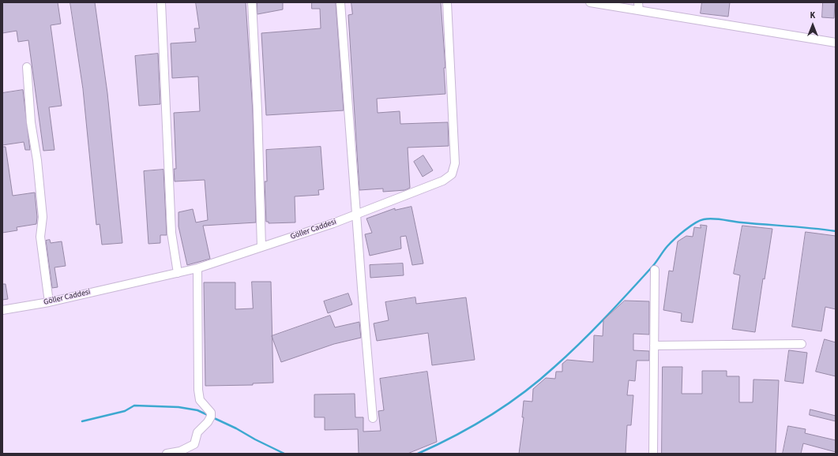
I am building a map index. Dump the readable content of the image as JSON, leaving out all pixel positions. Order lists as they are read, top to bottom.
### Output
{
  "streets": {
    "street": ["Göller Caddesi"]
  },
  "north": "top"
}
